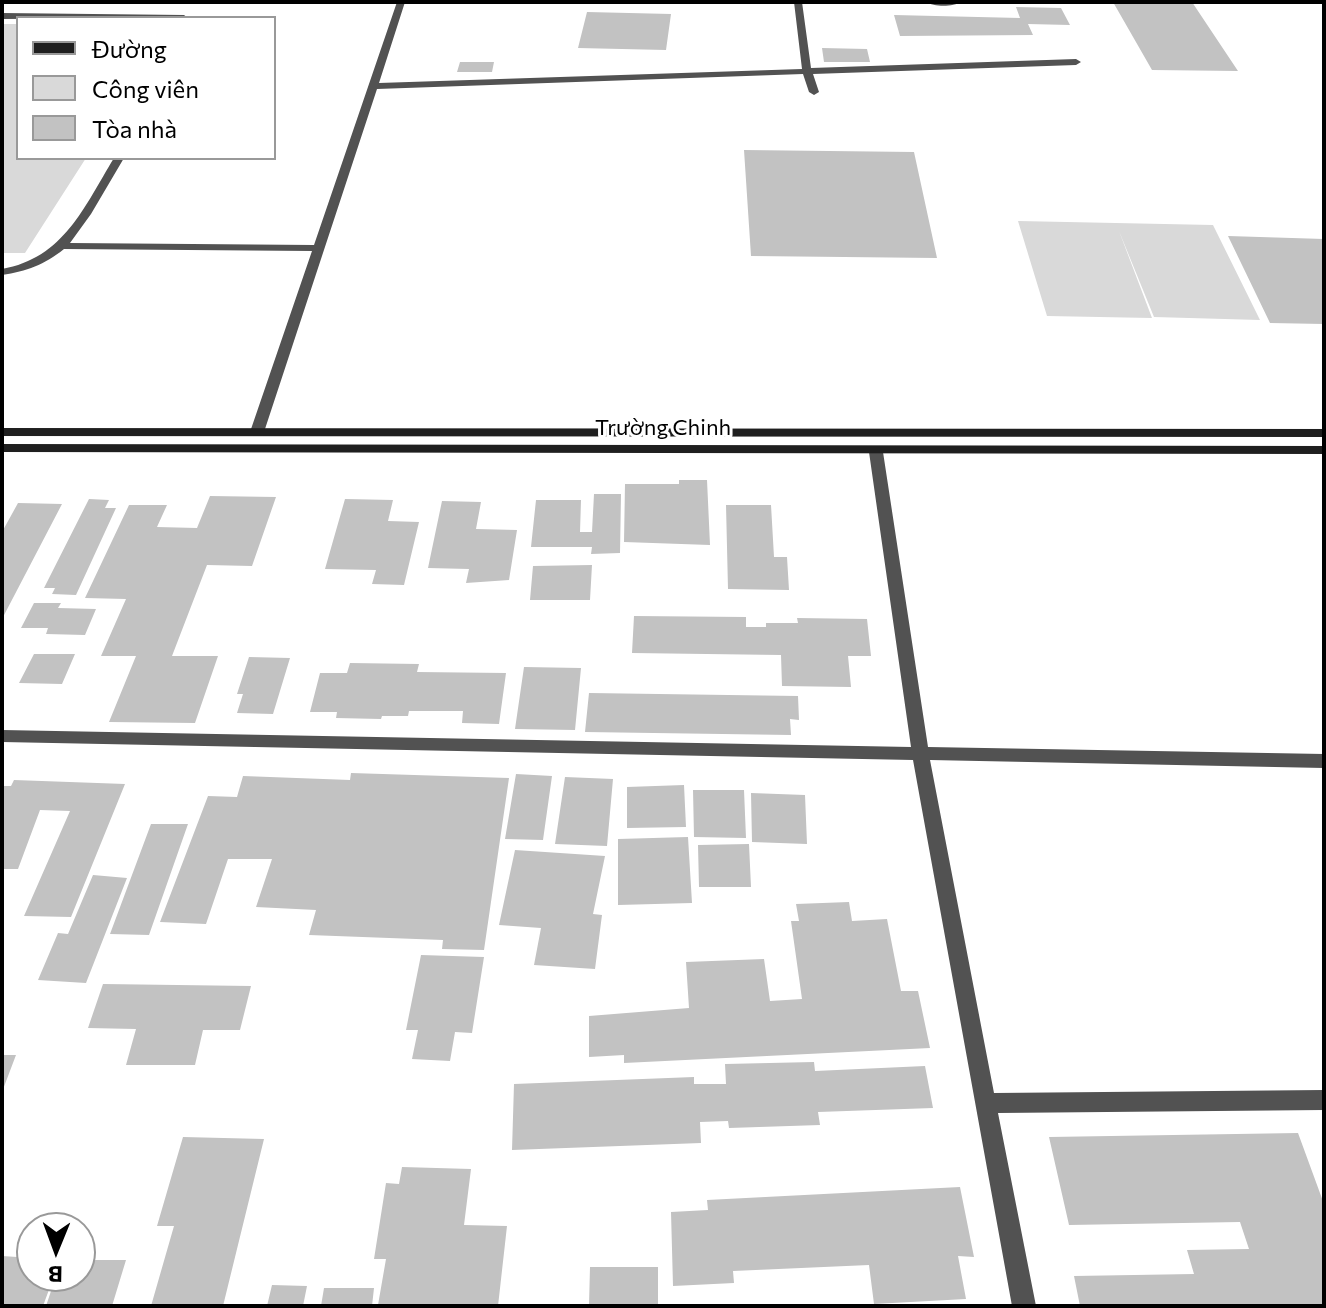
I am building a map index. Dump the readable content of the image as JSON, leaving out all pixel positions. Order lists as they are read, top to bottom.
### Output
{
  "streets": {
    "street": ["Trường Chinh"]
  },
  "legend": ["Đường", "Công viên", "Tòa nhà"],
  "north": "bottom"
}
